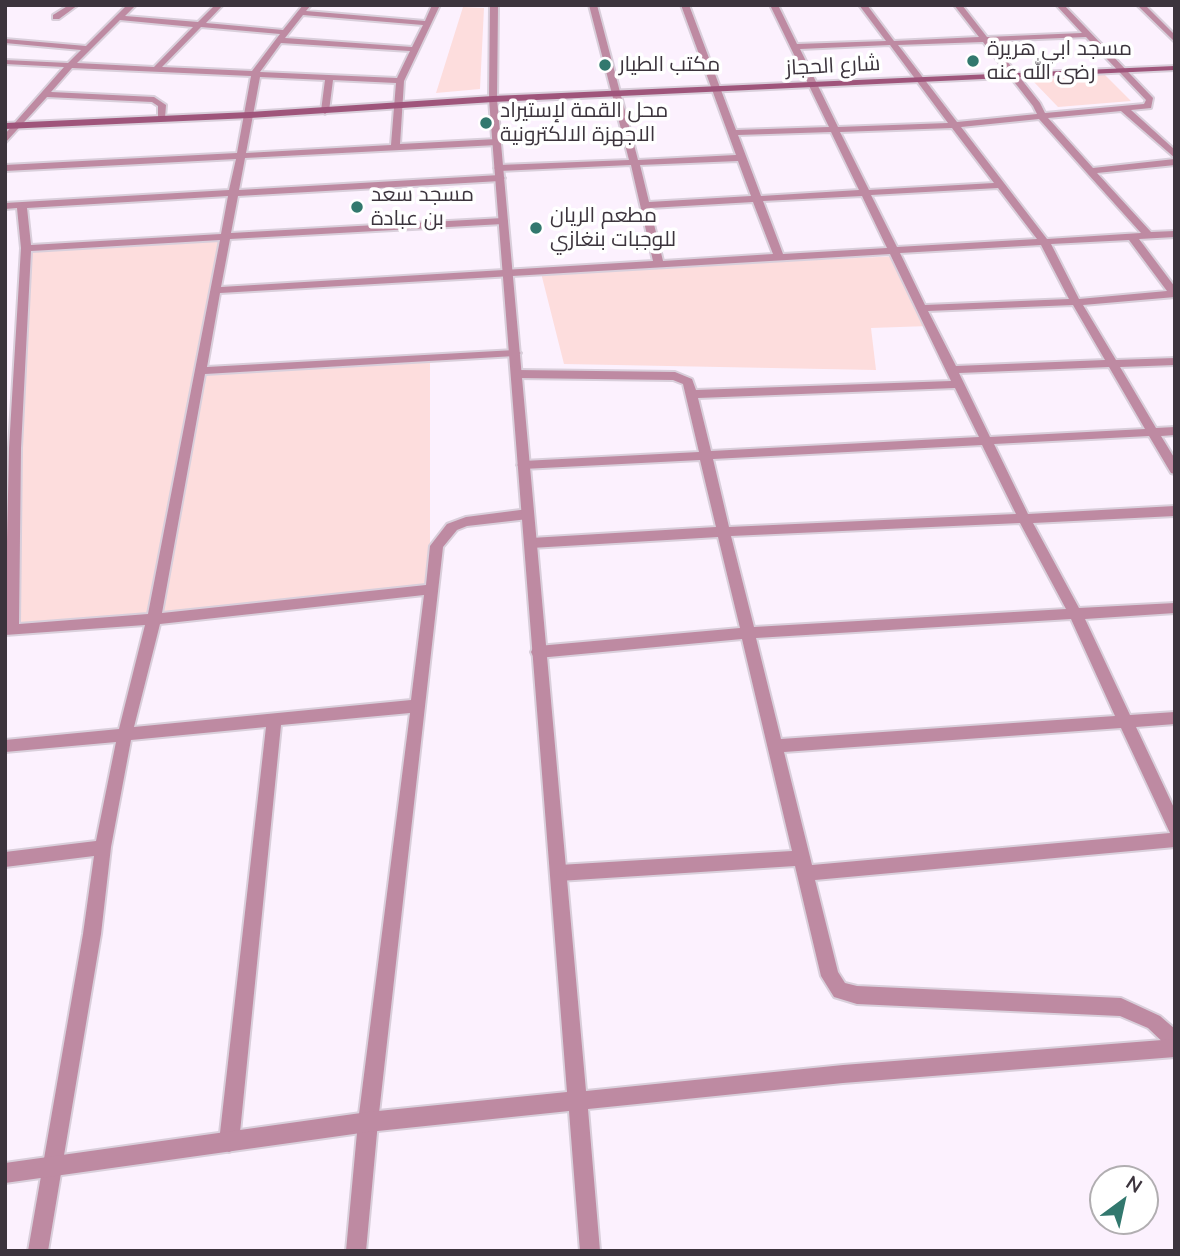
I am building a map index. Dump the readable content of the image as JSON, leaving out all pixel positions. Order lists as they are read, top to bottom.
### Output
{
  "streets": {
    "main road": ["شارع الحجاز"]
  },
  "places": [
    "مسجد ابي هريرة رضى الله عنه",
    "مكتب الطيار",
    "محل القمة لإستيراد الاجهزة الالكترونية",
    "مسجد سعد بن عبادة",
    "مطعم الريان للوجبات بنغازي"
  ],
  "north": "top right"
}
